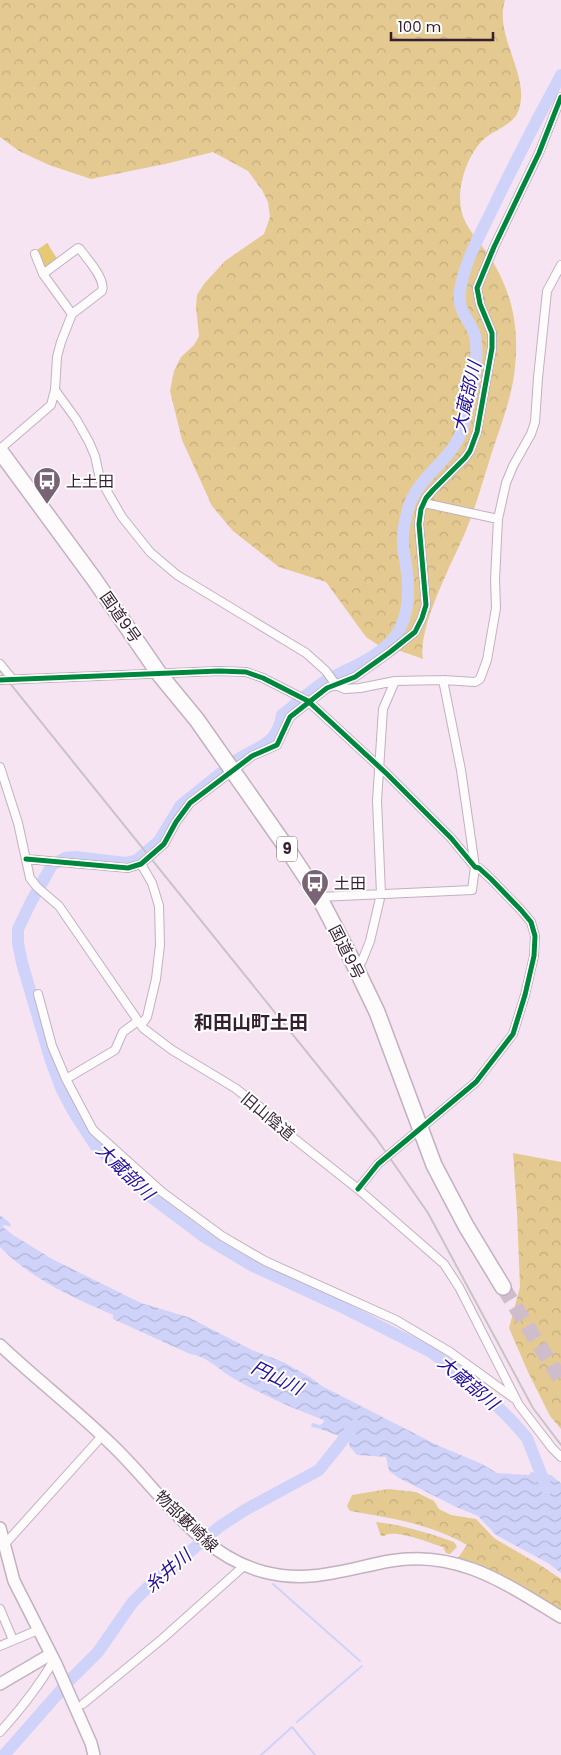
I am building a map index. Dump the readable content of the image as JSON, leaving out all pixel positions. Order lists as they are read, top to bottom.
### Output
{
  "streets": {
    "highway": ["国道9号", "9"],
    "main road": ["物部藪崎線"],
    "street": ["旧山陰道"]
  },
  "districts": ["和田山町土田"],
  "water": ["大蔵部川", "円山川", "糸井川"],
  "places": {
    "bus stop": ["上土田", "土田"]
  },
  "scale_bar": "100 m"
}
